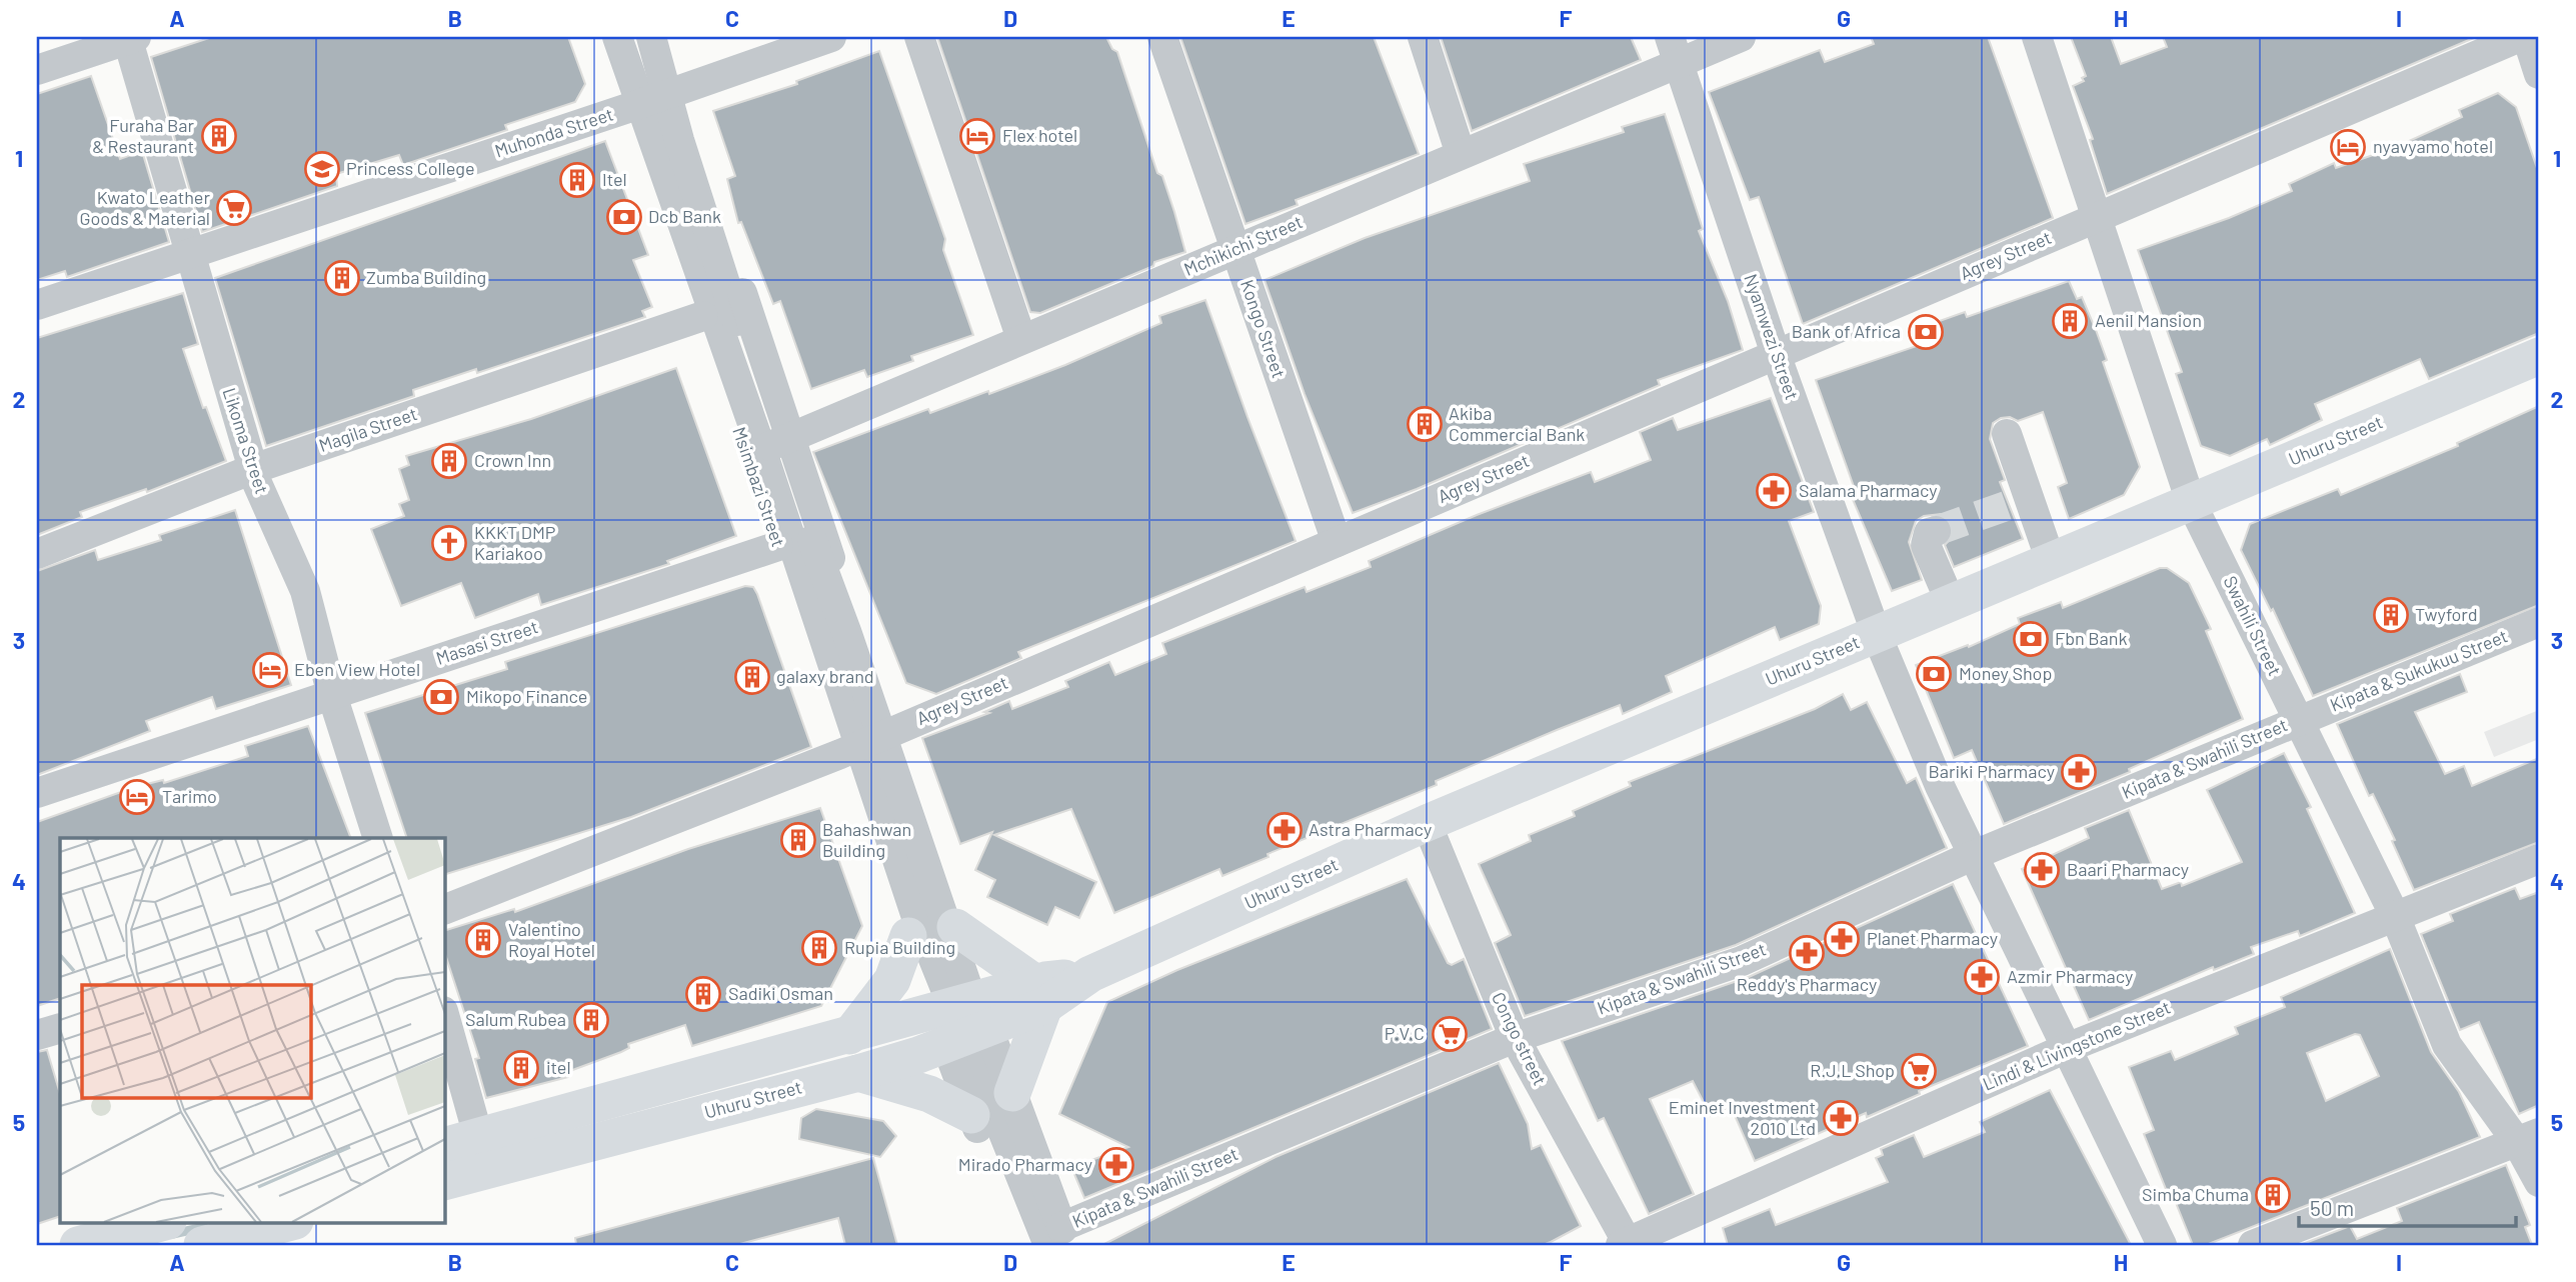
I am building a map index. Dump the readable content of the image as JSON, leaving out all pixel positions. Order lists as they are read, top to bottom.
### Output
{
  "streets": {
    "main road": ["Uhuru Street"],
    "street": [
      "Muhonda Street",
      "Mchikichi Street",
      "Agrey Street",
      "Kongo Street",
      "Nyamwezi Street",
      "Magila Street",
      "Likoma Street",
      "Msimbazi Street",
      "Swahili Street",
      "Masasi Street",
      "Kipata & Sukukuu Street",
      "Kipata & Swahili Street",
      "Congo street",
      "Lindi & Livingstone Street"
    ]
  },
  "crossings": [
    ["Muhonda Street", "Likoma Street"],
    ["Muhonda Street", "Msimbazi Street"],
    ["Mchikichi Street", "Kongo Street"],
    ["Mchikichi Street", "Nyamwezi Street"],
    ["Mchikichi Street", "Msimbazi Street"],
    ["Agrey Street", "Kongo Street"],
    ["Agrey Street", "Nyamwezi Street"],
    ["Agrey Street", "Msimbazi Street"],
    ["Agrey Street", "Swahili Street"],
    ["Nyamwezi Street", "Uhuru Street"],
    ["Nyamwezi Street", "Kipata & Swahili Street"],
    ["Nyamwezi Street", "Lindi & Livingstone Street"],
    ["Magila Street", "Likoma Street"],
    ["Magila Street", "Msimbazi Street"],
    ["Likoma Street", "Masasi Street"],
    ["Uhuru Street", "Msimbazi Street"],
    ["Uhuru Street", "Swahili Street"],
    ["Uhuru Street", "Congo street"],
    ["Msimbazi Street", "Masasi Street"],
    ["Swahili Street", "Kipata & Sukukuu Street"],
    ["Swahili Street", "Kipata & Swahili Street"],
    ["Swahili Street", "Lindi & Livingstone Street"],
    ["Kipata & Sukukuu Street", "Kipata & Swahili Street"],
    ["Kipata & Swahili Street", "Congo street"],
    ["Congo street", "Lindi & Livingstone Street"]
  ],
  "places": {
    "building": [
      "Furaha Bar & Restaurant",
      "Itel",
      "Zumba Building",
      "Aenil Mansion",
      "Akiba Commercial Bank",
      "Crown Inn",
      "Twyford",
      "galaxy brand",
      "Bahashwan Building",
      "Valentino Royal Hotel",
      "Rupia Building",
      "Sadiki Osman",
      "Salum Rubea",
      "itel",
      "Simba Chuma"
    ],
    "hotel": [
      "Flex hotel",
      "nyavyamo hotel",
      "Eben View Hotel",
      "Tarimo"
    ],
    "school or university": ["Princess College"],
    "supermarket": ["Kwato Leather Goods & Material", "P.V.C", "R.J.L Shop"],
    "bank": [
      "Dcb Bank",
      "Bank of Africa",
      "Fbn Bank",
      "Money Shop",
      "Mikopo Finance"
    ],
    "pharmacy": [
      "Salama Pharmacy",
      "Bariki Pharmacy",
      "Astra Pharmacy",
      "Baari Pharmacy",
      "Planet Pharmacy",
      "Reddy's Pharmacy",
      "Azmir Pharmacy",
      "Eminet Investment 2010 Ltd",
      "Mirado Pharmacy"
    ],
    "church": ["KKKT DMP Kariakoo"]
  },
  "scale_bar": "50 m",
  "grid": {
    "columns": [
      "A",
      "B",
      "C",
      "D",
      "E",
      "F",
      "G",
      "H",
      "I"
    ],
    "rows": [
      "1",
      "2",
      "3",
      "4",
      "5"
    ]
  }
}
